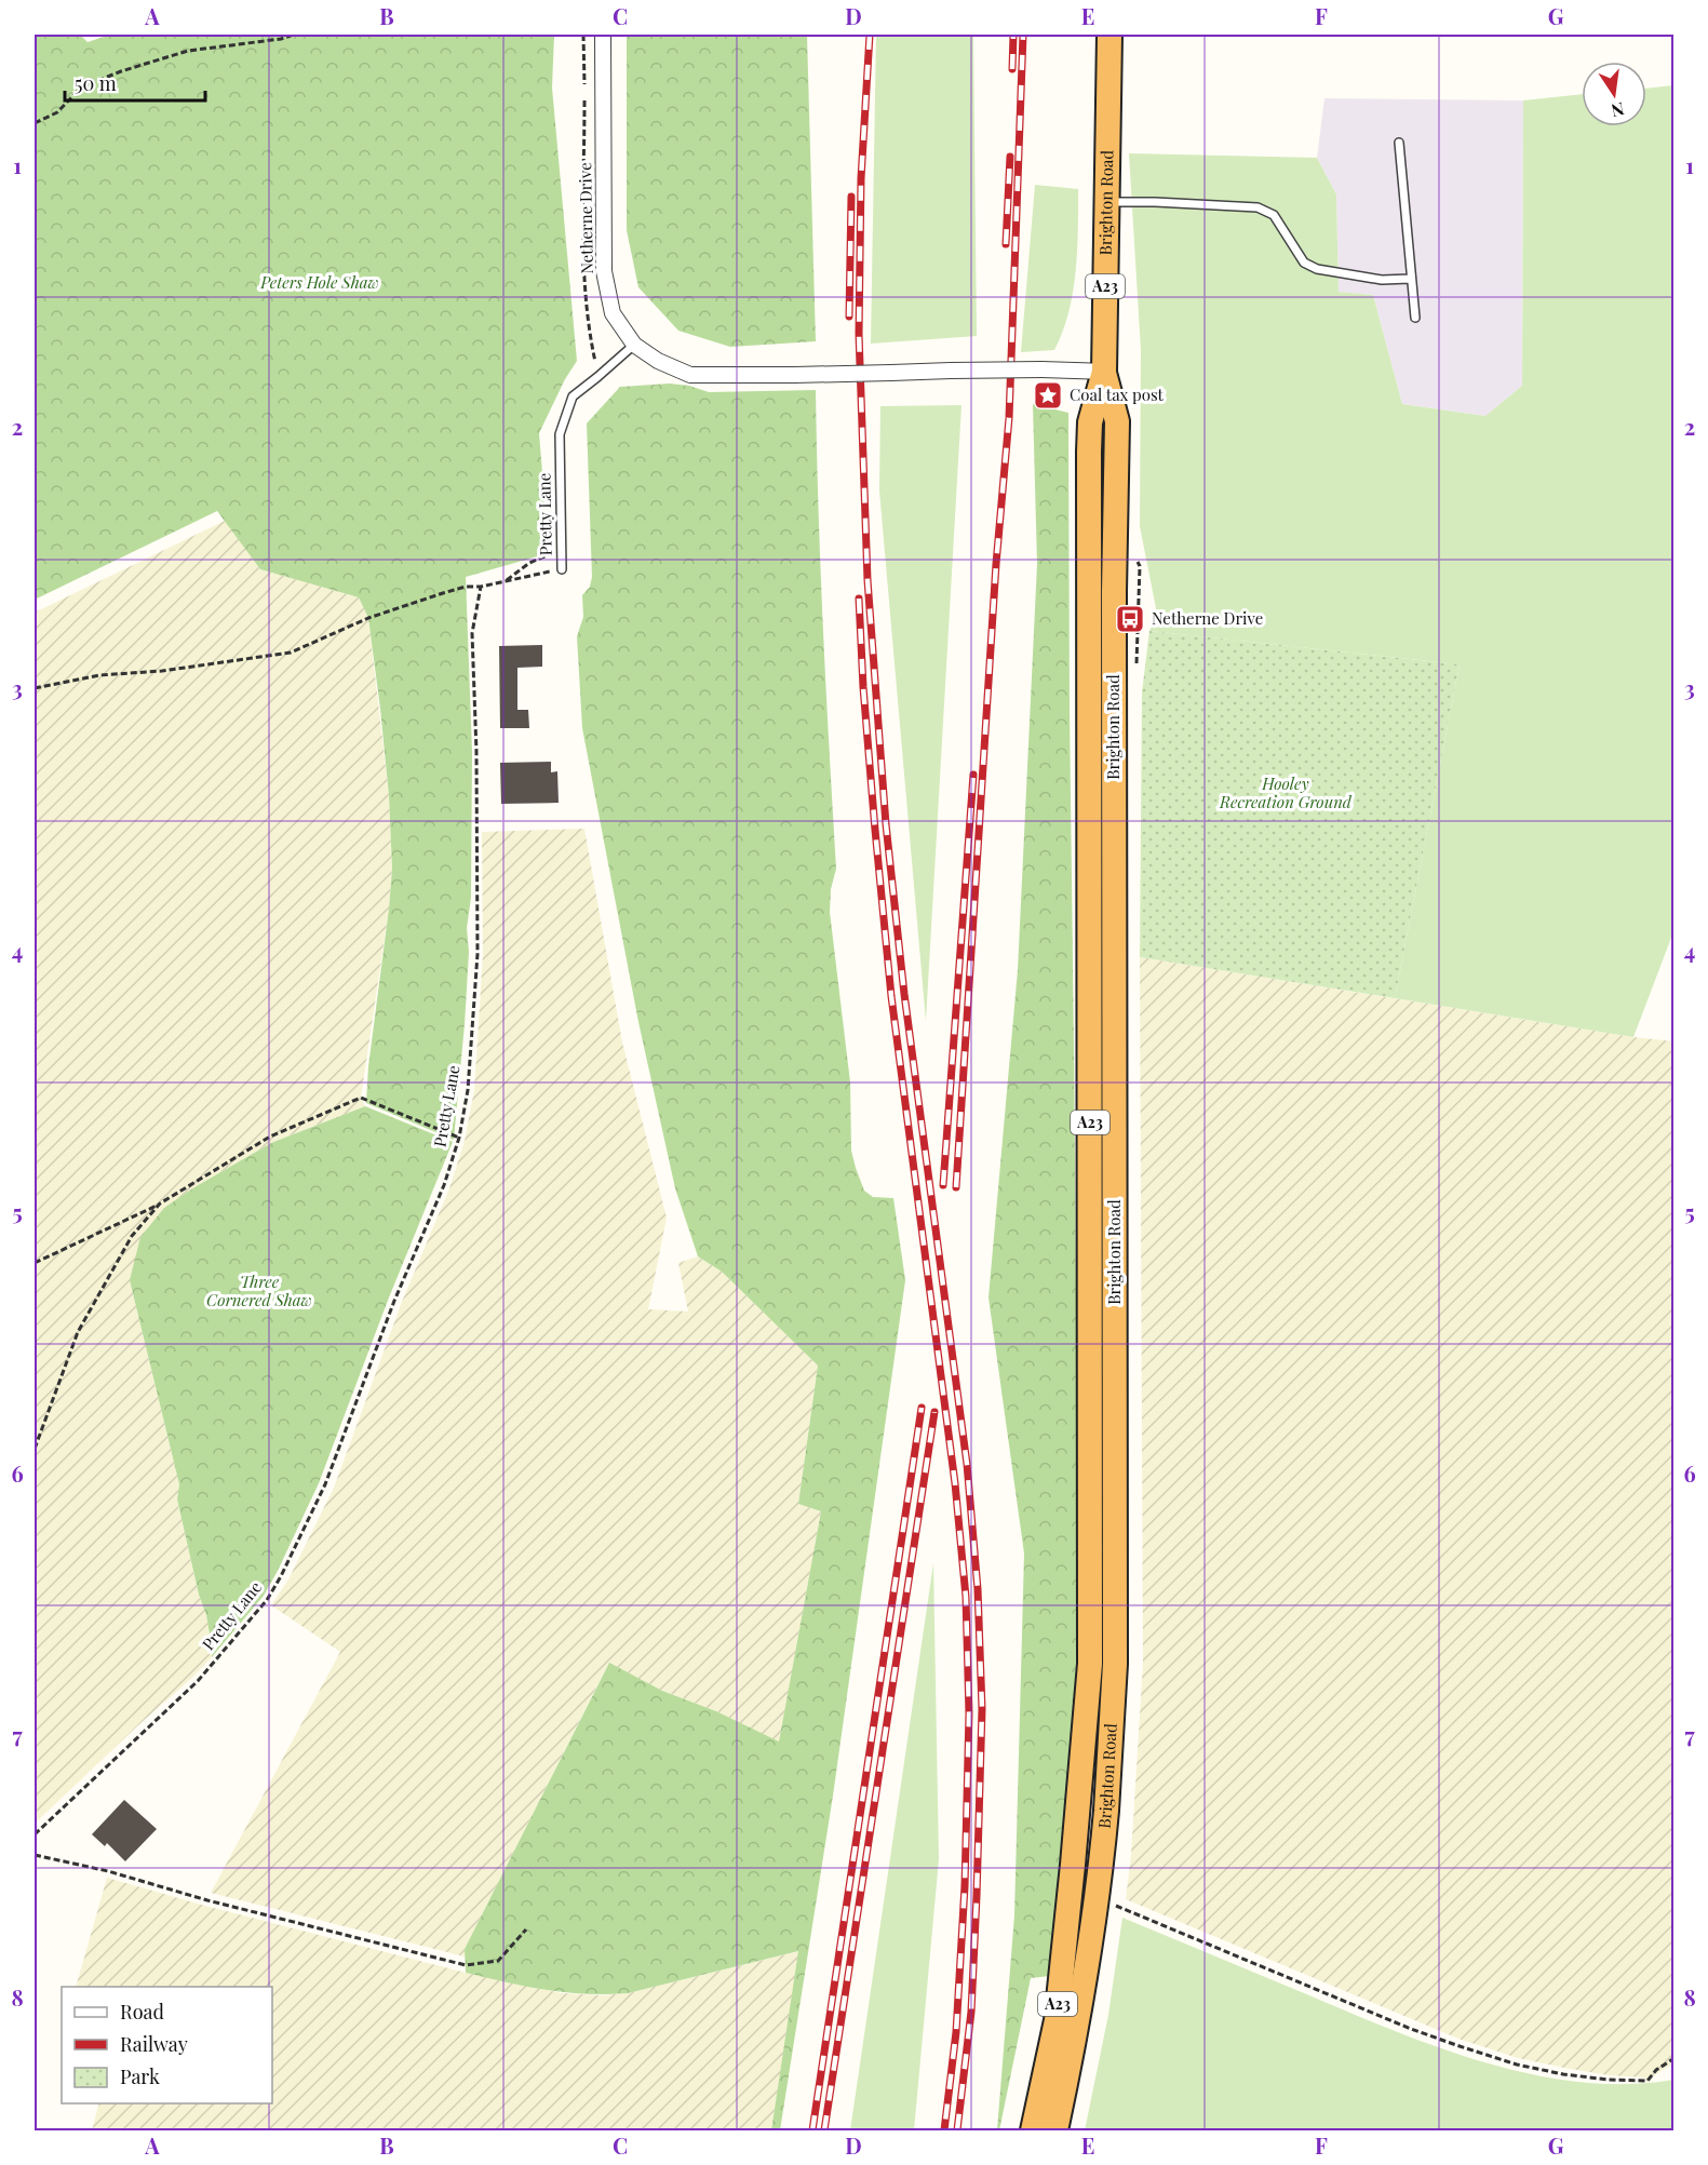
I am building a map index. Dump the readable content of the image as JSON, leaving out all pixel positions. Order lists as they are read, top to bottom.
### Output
{
  "streets": {
    "highway": ["Brighton Road", "A23"],
    "street": ["Netherne Drive"],
    "lane": ["Pretty Lane"]
  },
  "crossings": [
    ["Brighton Road", "Netherne Drive"],
    ["Netherne Drive", "Pretty Lane"]
  ],
  "parks": ["Peters Hole Shaw", "Hooley Recreation Ground", "Three Cornered Shaw"],
  "places": {
    "place": ["Coal tax post"],
    "bus stop": ["Netherne Drive"]
  },
  "legend": ["Road", "Railway", "Park"],
  "scale_bar": "50 m",
  "north": "bottom",
  "grid": {
    "columns": [
      "A",
      "B",
      "C",
      "D",
      "E",
      "F",
      "G"
    ],
    "rows": [
      "1",
      "2",
      "3",
      "4",
      "5",
      "6",
      "7",
      "8"
    ]
  }
}
